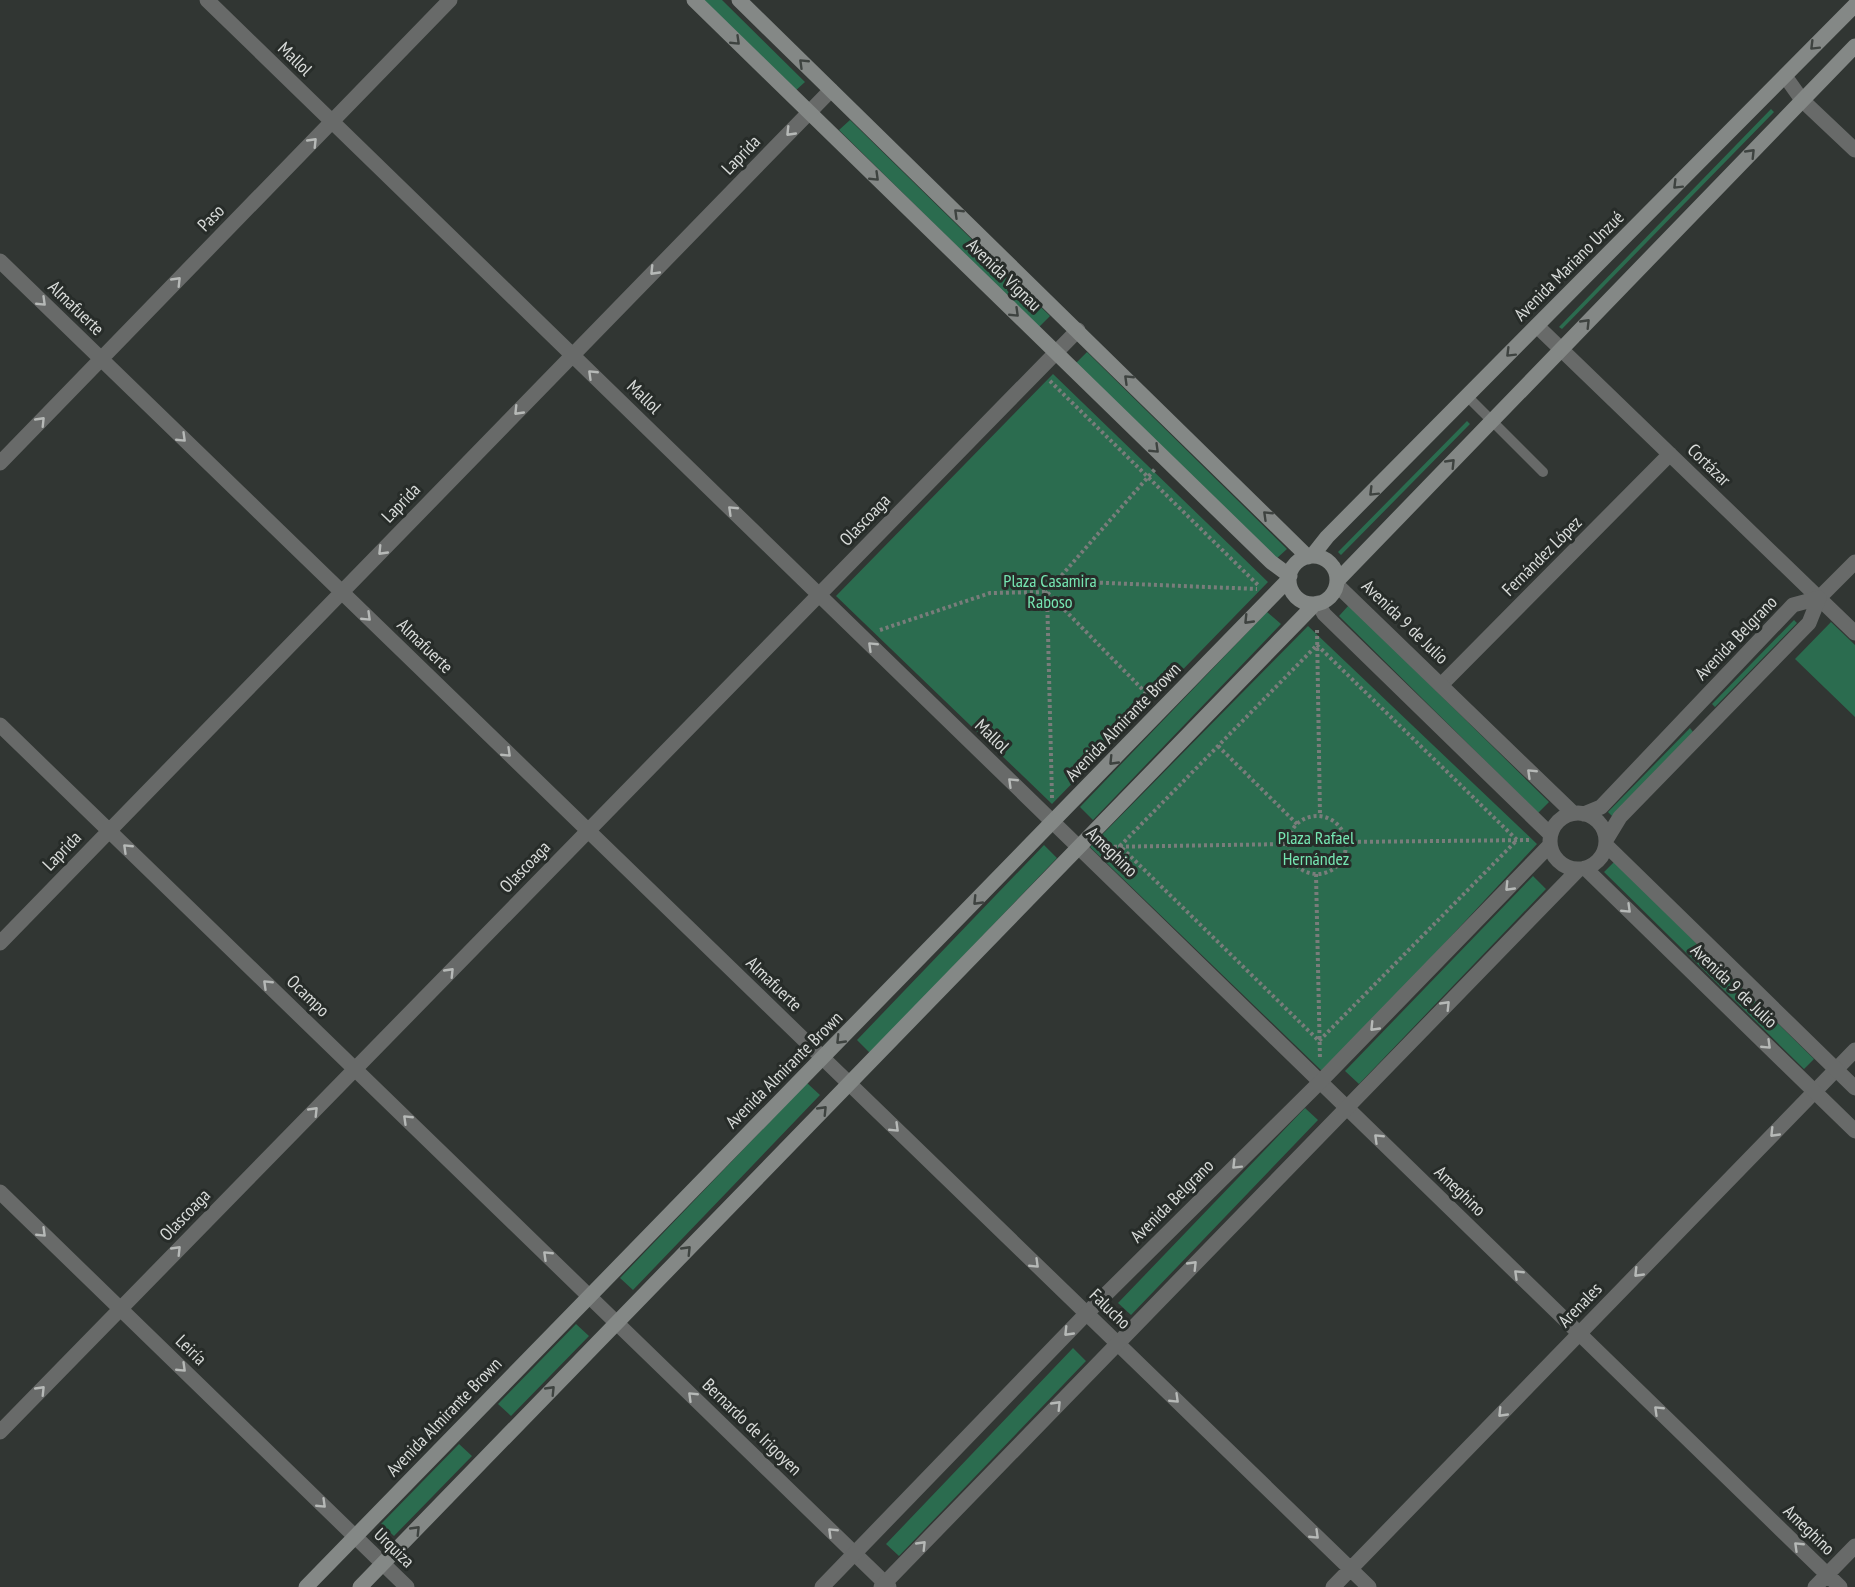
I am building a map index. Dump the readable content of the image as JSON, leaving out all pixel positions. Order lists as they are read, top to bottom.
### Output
{
  "streets": {
    "main road": ["Avenida Mariano Unzué", "Avenida Vignau", "Avenida Almirante Brown"],
    "street": [
      "Mallol",
      "Laprida",
      "Paso",
      "Almafuerte",
      "Cortázar",
      "Olascoaga",
      "Fernández López",
      "Avenida 9 de Julio",
      "Avenida Belgrano",
      "Ameghino",
      "Ocampo",
      "Arenales",
      "Falucho",
      "Leiría",
      "Bernardo de Irigoyen",
      "Urquiza"
    ]
  },
  "crossings": [
    ["Mallol", "Laprida"],
    ["Mallol", "Paso"],
    ["Mallol", "Olascoaga"],
    ["Mallol", "Avenida Almirante Brown"],
    ["Mallol", "Ameghino"],
    ["Laprida", "Avenida Vignau"],
    ["Laprida", "Almafuerte"],
    ["Laprida", "Ocampo"],
    ["Paso", "Almafuerte"],
    ["Avenida Mariano Unzué", "Avenida Vignau"],
    ["Avenida Mariano Unzué", "Cortázar"],
    ["Avenida Mariano Unzué", "Avenida 9 de Julio"],
    ["Avenida Mariano Unzué", "Avenida Almirante Brown"],
    ["Avenida Vignau", "Olascoaga"],
    ["Avenida Vignau", "Avenida 9 de Julio"],
    ["Avenida Vignau", "Avenida Almirante Brown"],
    ["Almafuerte", "Olascoaga"],
    ["Almafuerte", "Avenida Almirante Brown"],
    ["Almafuerte", "Falucho"],
    ["Cortázar", "Fernández López"],
    ["Cortázar", "Avenida Belgrano"],
    ["Olascoaga", "Ocampo"],
    ["Olascoaga", "Leiría"],
    ["Fernández López", "Avenida 9 de Julio"],
    ["Avenida 9 de Julio", "Avenida Belgrano"],
    ["Avenida 9 de Julio", "Avenida Almirante Brown"],
    ["Avenida 9 de Julio", "Arenales"],
    ["Avenida Belgrano", "Ameghino"],
    ["Avenida Belgrano", "Falucho"],
    ["Avenida Belgrano", "Bernardo de Irigoyen"],
    ["Avenida Almirante Brown", "Ameghino"],
    ["Avenida Almirante Brown", "Ocampo"],
    ["Avenida Almirante Brown", "Falucho"],
    ["Avenida Almirante Brown", "Leiría"],
    ["Avenida Almirante Brown", "Bernardo de Irigoyen"],
    ["Avenida Almirante Brown", "Urquiza"],
    ["Ameghino", "Arenales"],
    ["Ocampo", "Bernardo de Irigoyen"],
    ["Arenales", "Falucho"],
    ["Leiría", "Urquiza"]
  ],
  "one_way": [
    "Mallol",
    "Laprida",
    "Paso",
    "Almafuerte",
    "Olascoaga",
    "Ameghino",
    "Ocampo",
    "Arenales",
    "Falucho",
    "Leiría",
    "Bernardo de Irigoyen"
  ],
  "parks": ["Plaza Casamira Raboso", "Plaza Rafael Hernández"]
}
